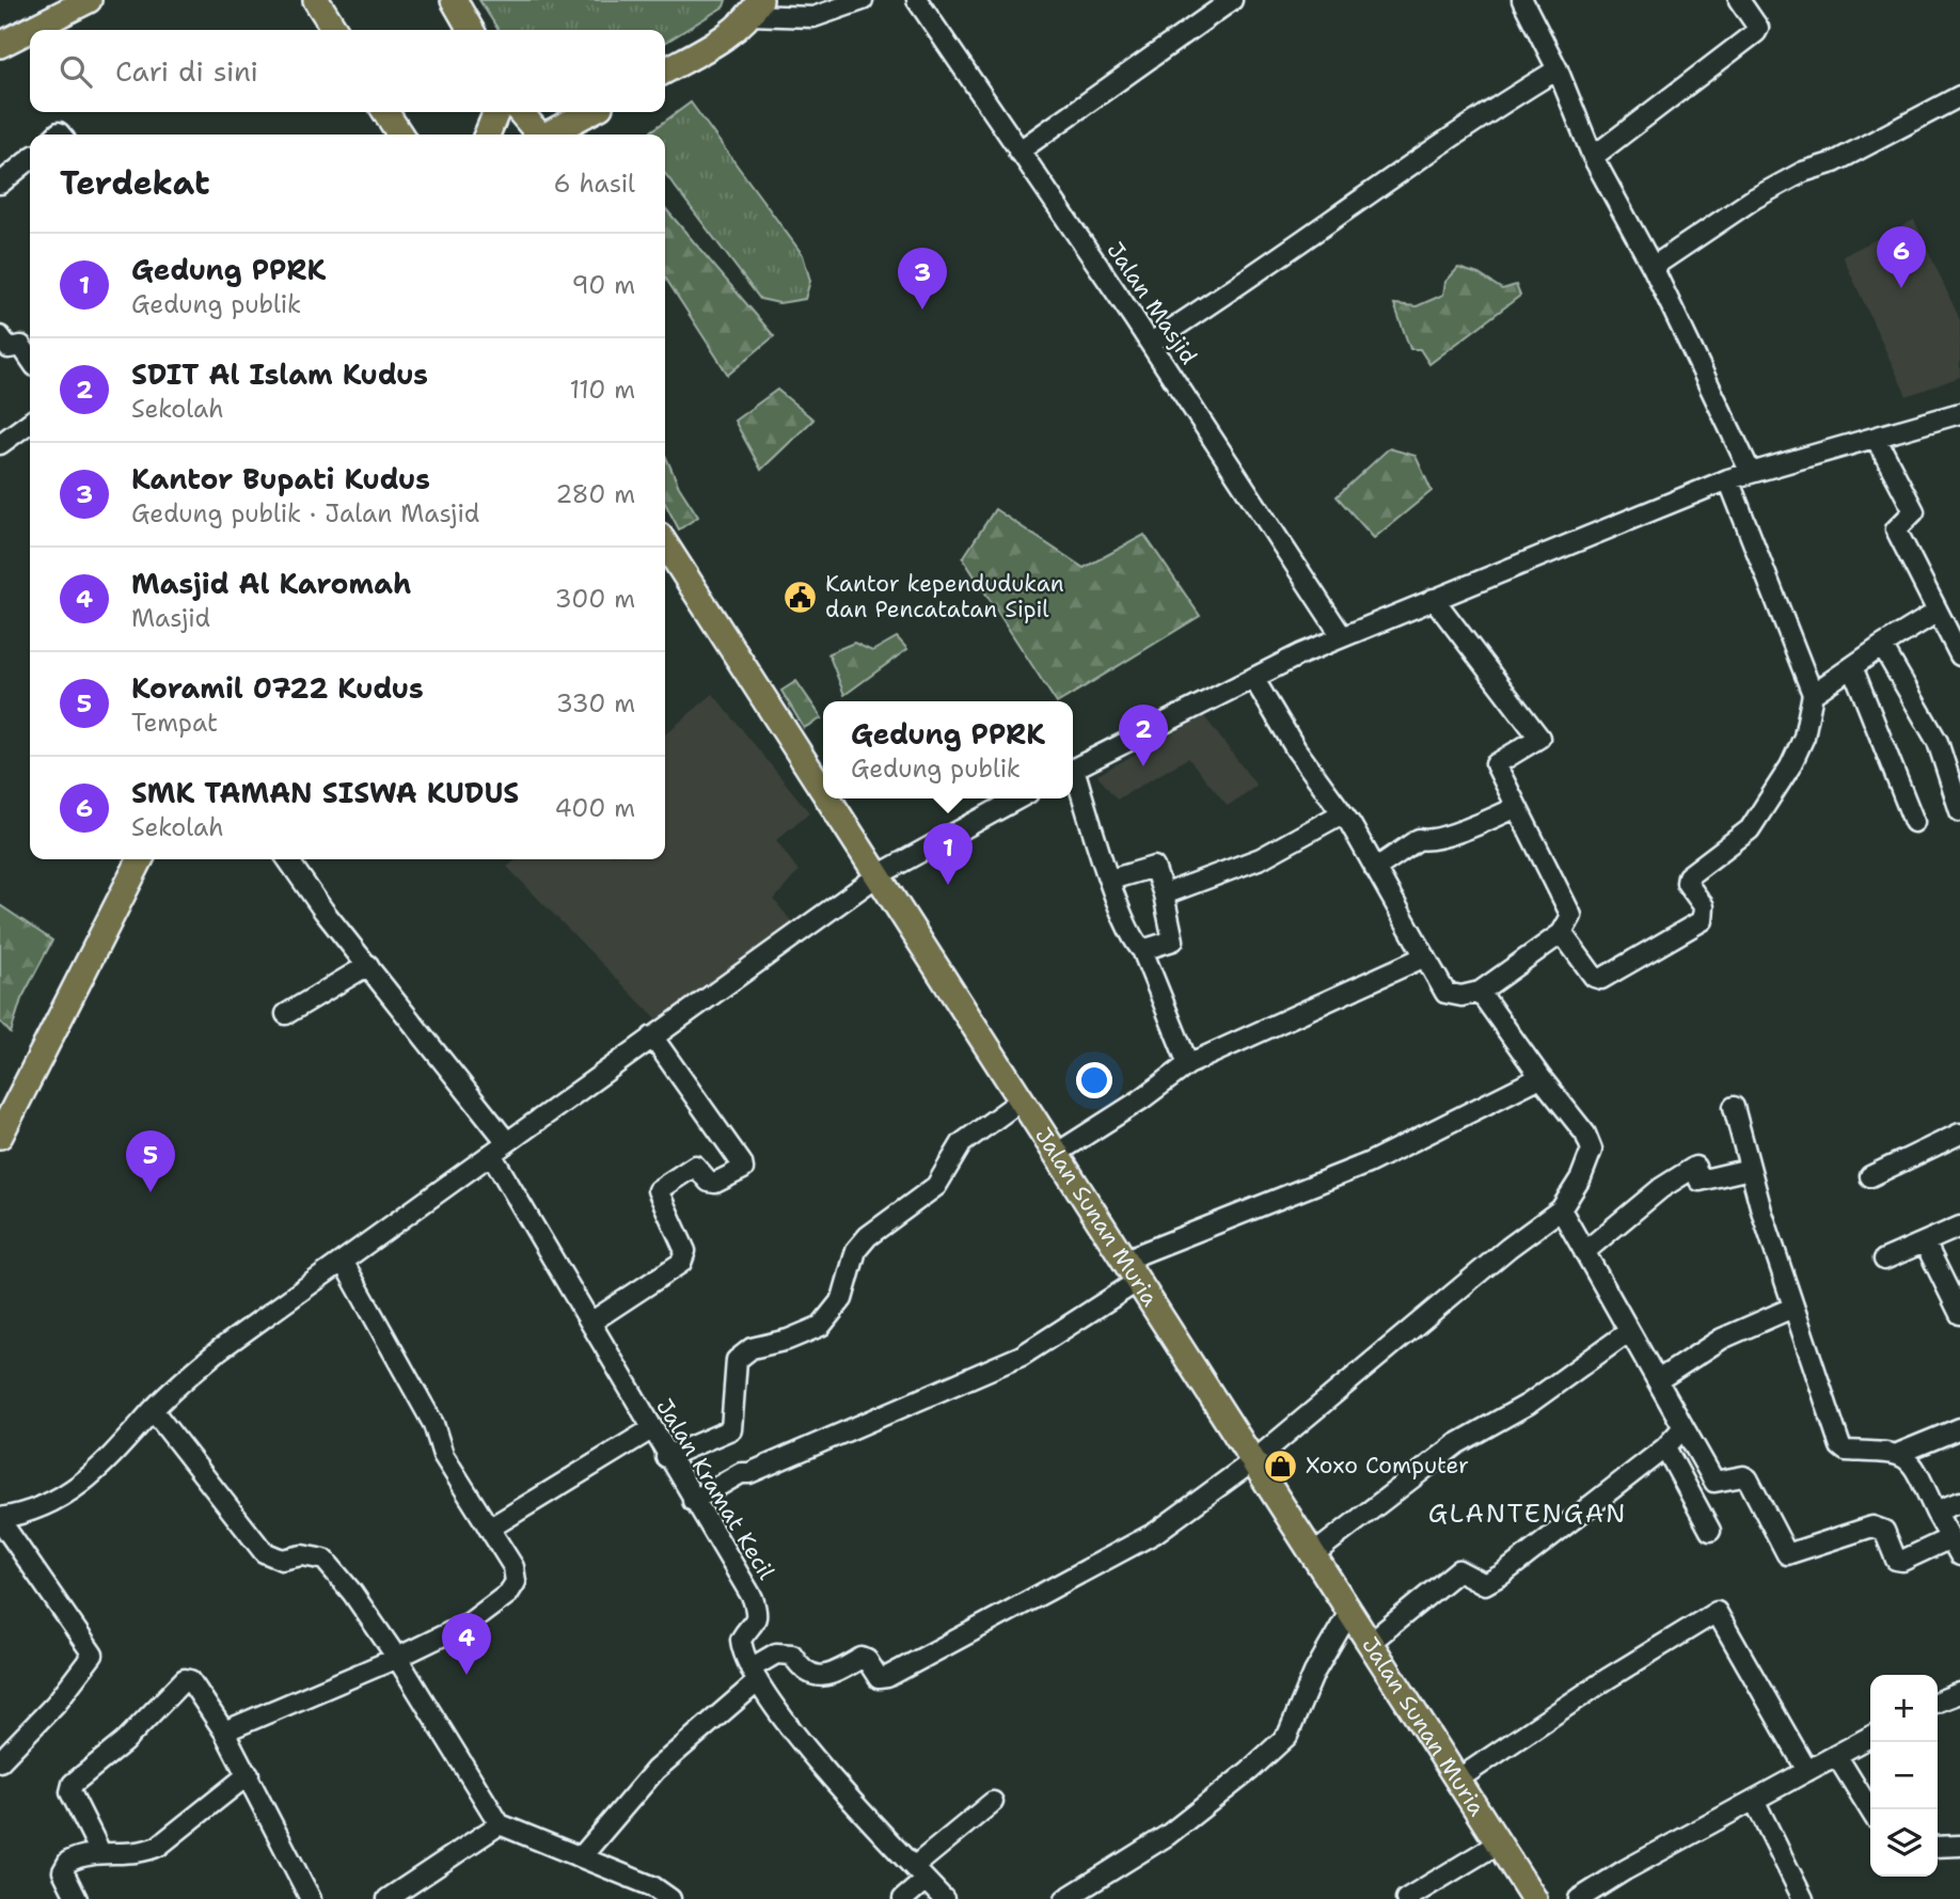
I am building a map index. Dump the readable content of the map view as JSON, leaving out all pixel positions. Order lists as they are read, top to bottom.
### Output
{
  "streets": {
    "main road": ["Jalan Sunan Muria"],
    "street": ["Jalan Masjid", "Jalan Kramat Kecil"]
  },
  "districts": ["GLANTENGAN"],
  "places": {
    "public building": ["Kantor kependudukan dan Pencatatan Sipil"],
    "shop": ["Xoxo Computer"]
  },
  "page": {
    "search": "Cari di sini",
    "heading": ["Terdekat", "6 hasil"],
    "pins": [
      "6",
      "3",
      "2",
      "1",
      "5",
      "4"
    ],
    "list": [
      {
        "mark": "1",
        "name": "Gedung PPRK",
        "note": "Gedung publik",
        "value": "90 m"
      },
      {
        "mark": "2",
        "name": "SDIT Al Islam Kudus",
        "note": "Sekolah",
        "value": "110 m"
      },
      {
        "mark": "3",
        "name": "Kantor Bupati Kudus",
        "note": "Gedung publik · Jalan Masjid",
        "value": "280 m"
      },
      {
        "mark": "4",
        "name": "Masjid Al Karomah",
        "note": "Masjid",
        "value": "300 m"
      },
      {
        "mark": "5",
        "name": "Koramil 0722 Kudus",
        "note": "Tempat",
        "value": "330 m"
      },
      {
        "mark": "6",
        "name": "SMK TAMAN SISWA KUDUS",
        "note": "Sekolah",
        "value": "400 m"
      }
    ],
    "popup": ["Gedung PPRK", "Gedung publik"],
    "map_buttons": ["+", "−"]
  }
}
